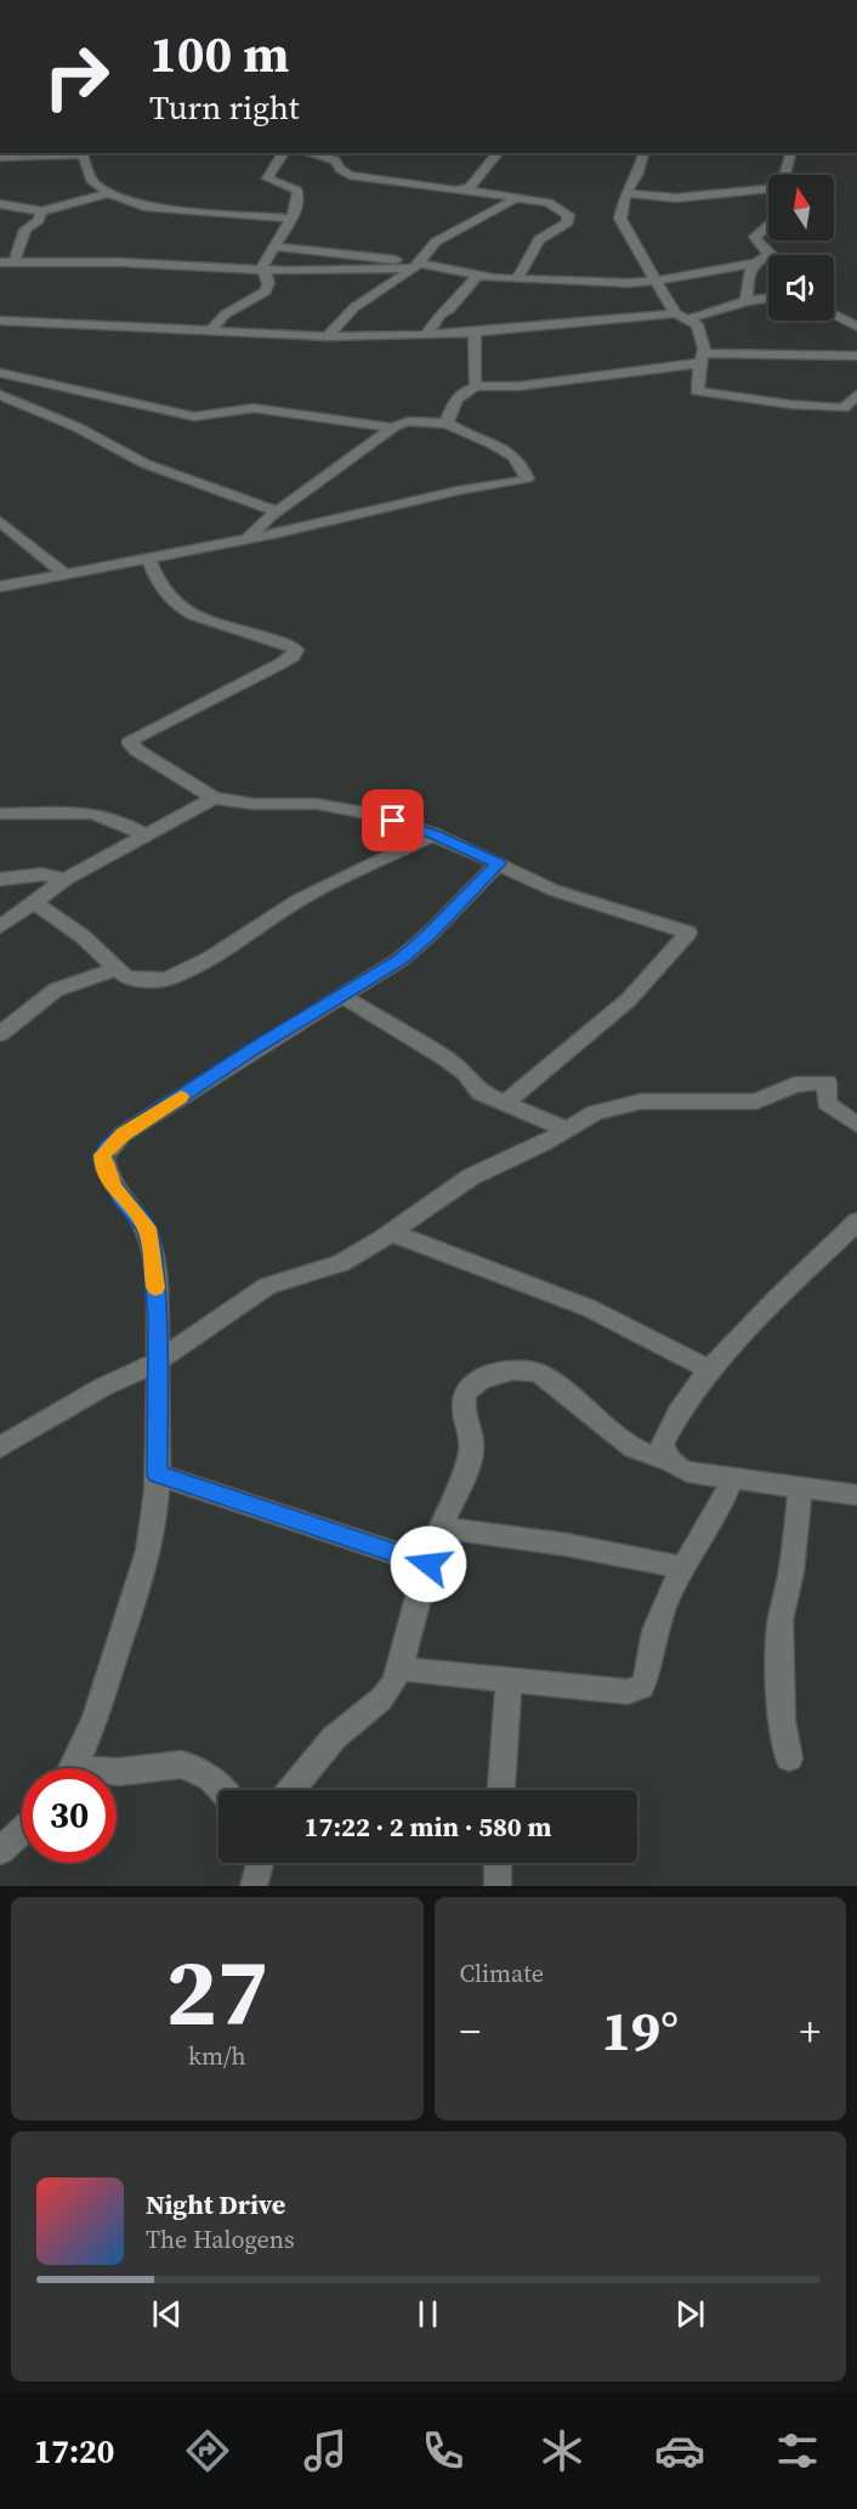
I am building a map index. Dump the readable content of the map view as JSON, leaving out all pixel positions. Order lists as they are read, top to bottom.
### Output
{
  "north": "top",
  "page": {
    "turn": ["100 m", "Turn right"],
    "limit": "30",
    "trip": "17:22 · 2 min · 580 m",
    "tile": [
      ["27", "km/h"],
      "Climate"
    ],
    "heat": ["−", "19°", "+"],
    "song": ["Night Drive", "The Halogens"],
    "tabs": "17:20"
  }
}
